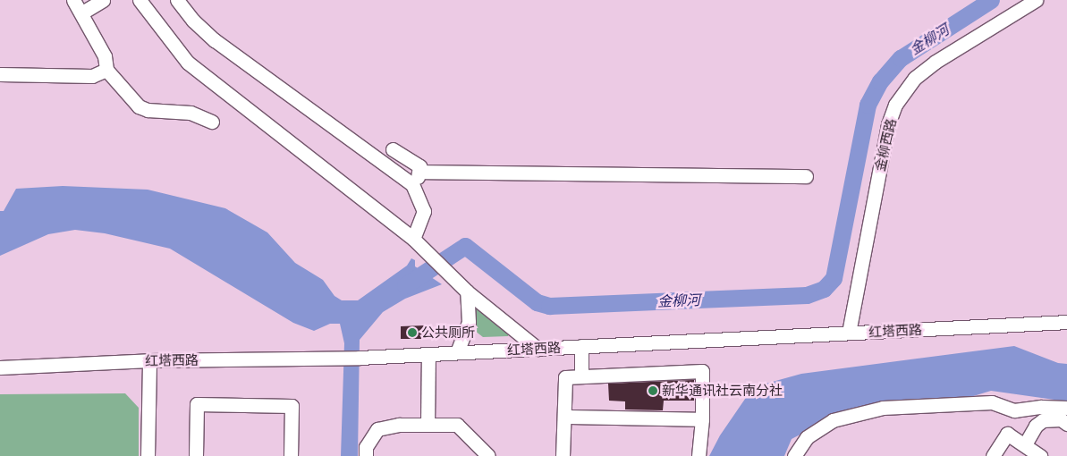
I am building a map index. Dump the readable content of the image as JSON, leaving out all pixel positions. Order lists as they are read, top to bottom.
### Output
{
  "streets": {
    "street": ["金柳西路", "红塔西路"]
  },
  "crossings": [
    ["金柳西路", "红塔西路"]
  ],
  "water": ["金柳河"],
  "places": ["公共厕所", "新华通讯社云南分社"]
}
